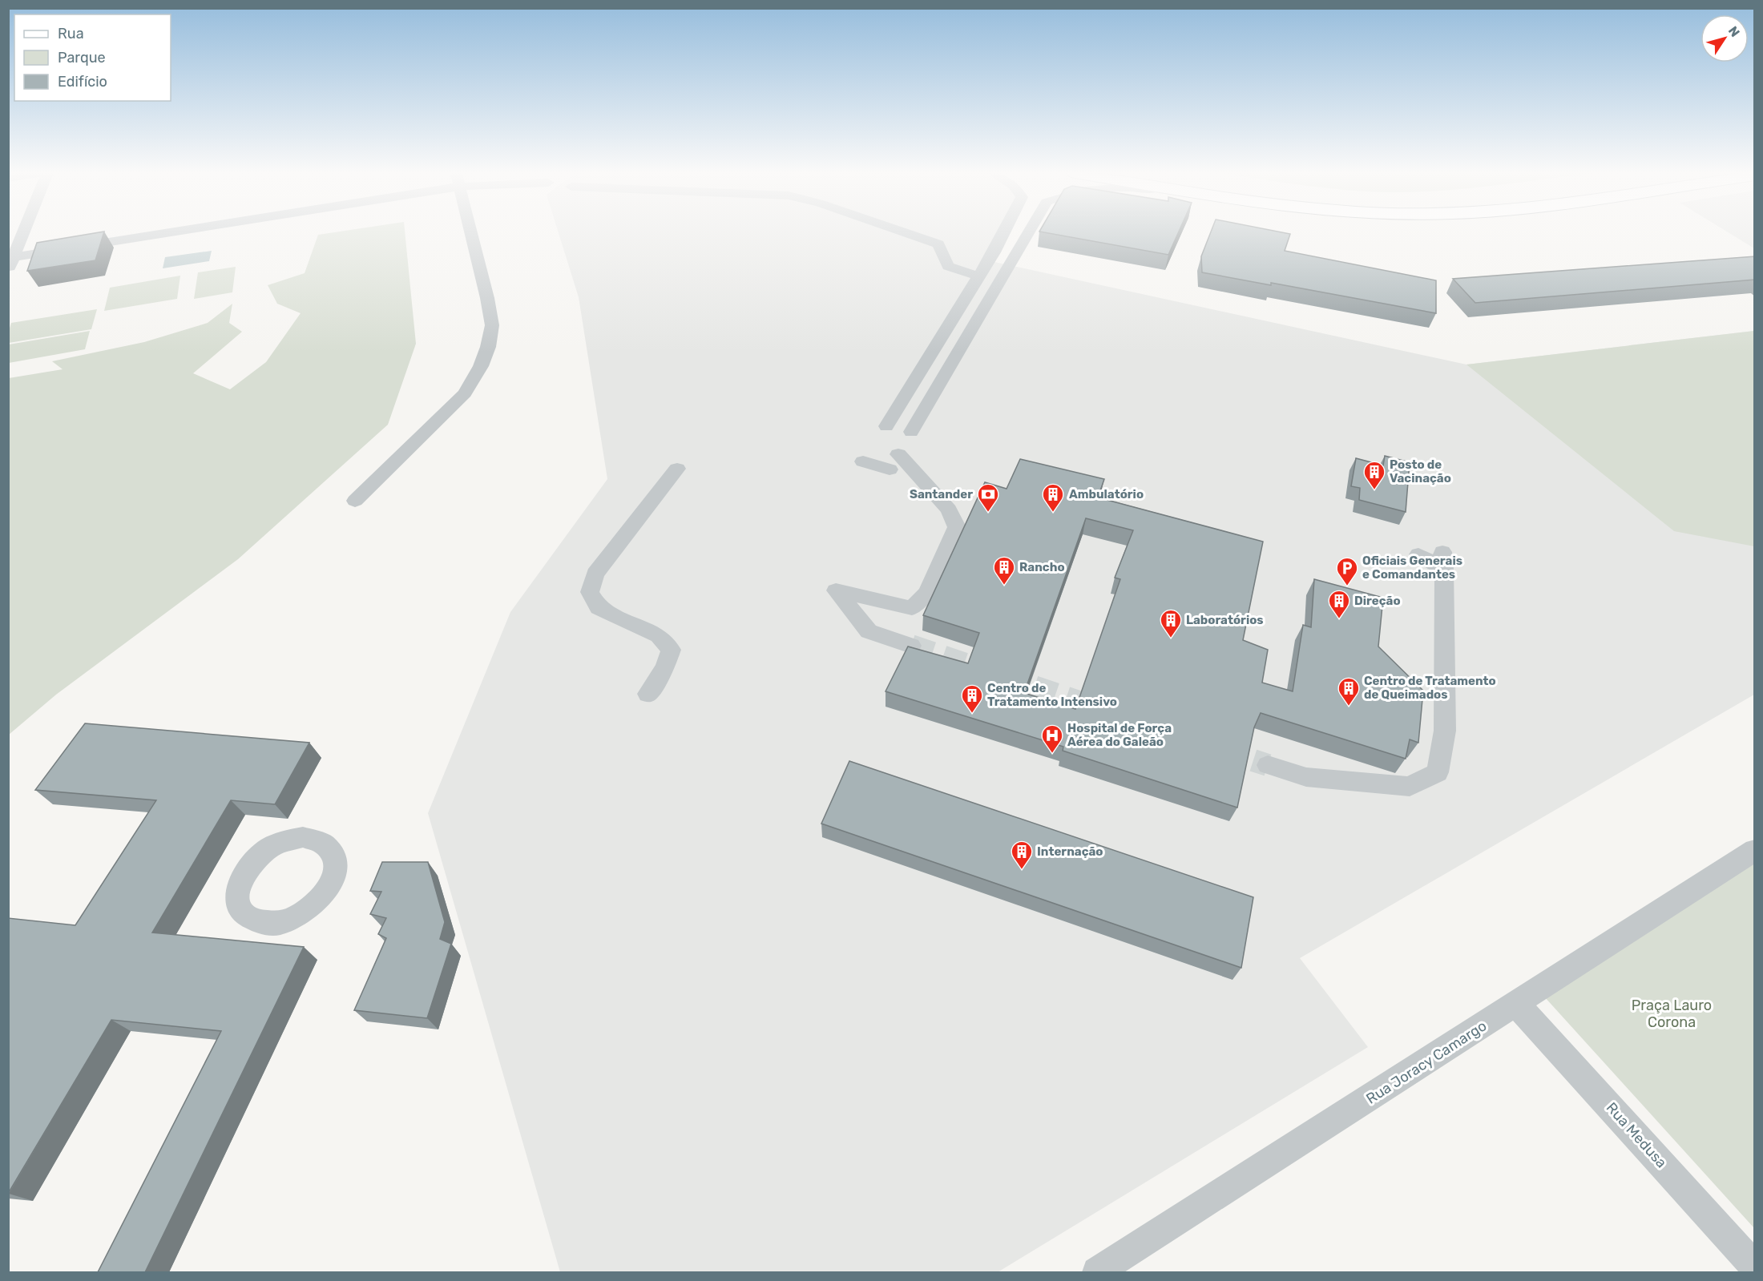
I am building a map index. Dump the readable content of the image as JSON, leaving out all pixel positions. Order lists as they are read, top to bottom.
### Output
{
  "streets": {
    "street": ["Rua Joracy Camargo", "Rua Medusa"]
  },
  "crossings": [
    ["Rua Joracy Camargo", "Rua Medusa"]
  ],
  "parks": ["Praça Lauro Corona"],
  "places": {
    "building": [
      "Posto de Vacinação",
      "Ambulatório",
      "Rancho",
      "Direção",
      "Laboratórios",
      "Centro de Tratamento de Queimados",
      "Centro de Tratamento Intensivo",
      "Internação"
    ],
    "bank": ["Santander"],
    "parking": ["Oficiais Generais e Comandantes"],
    "hospital": ["Hospital de Força Aérea do Galeão"]
  },
  "legend": ["Rua", "Parque", "Edifício"],
  "north": "top right"
}
